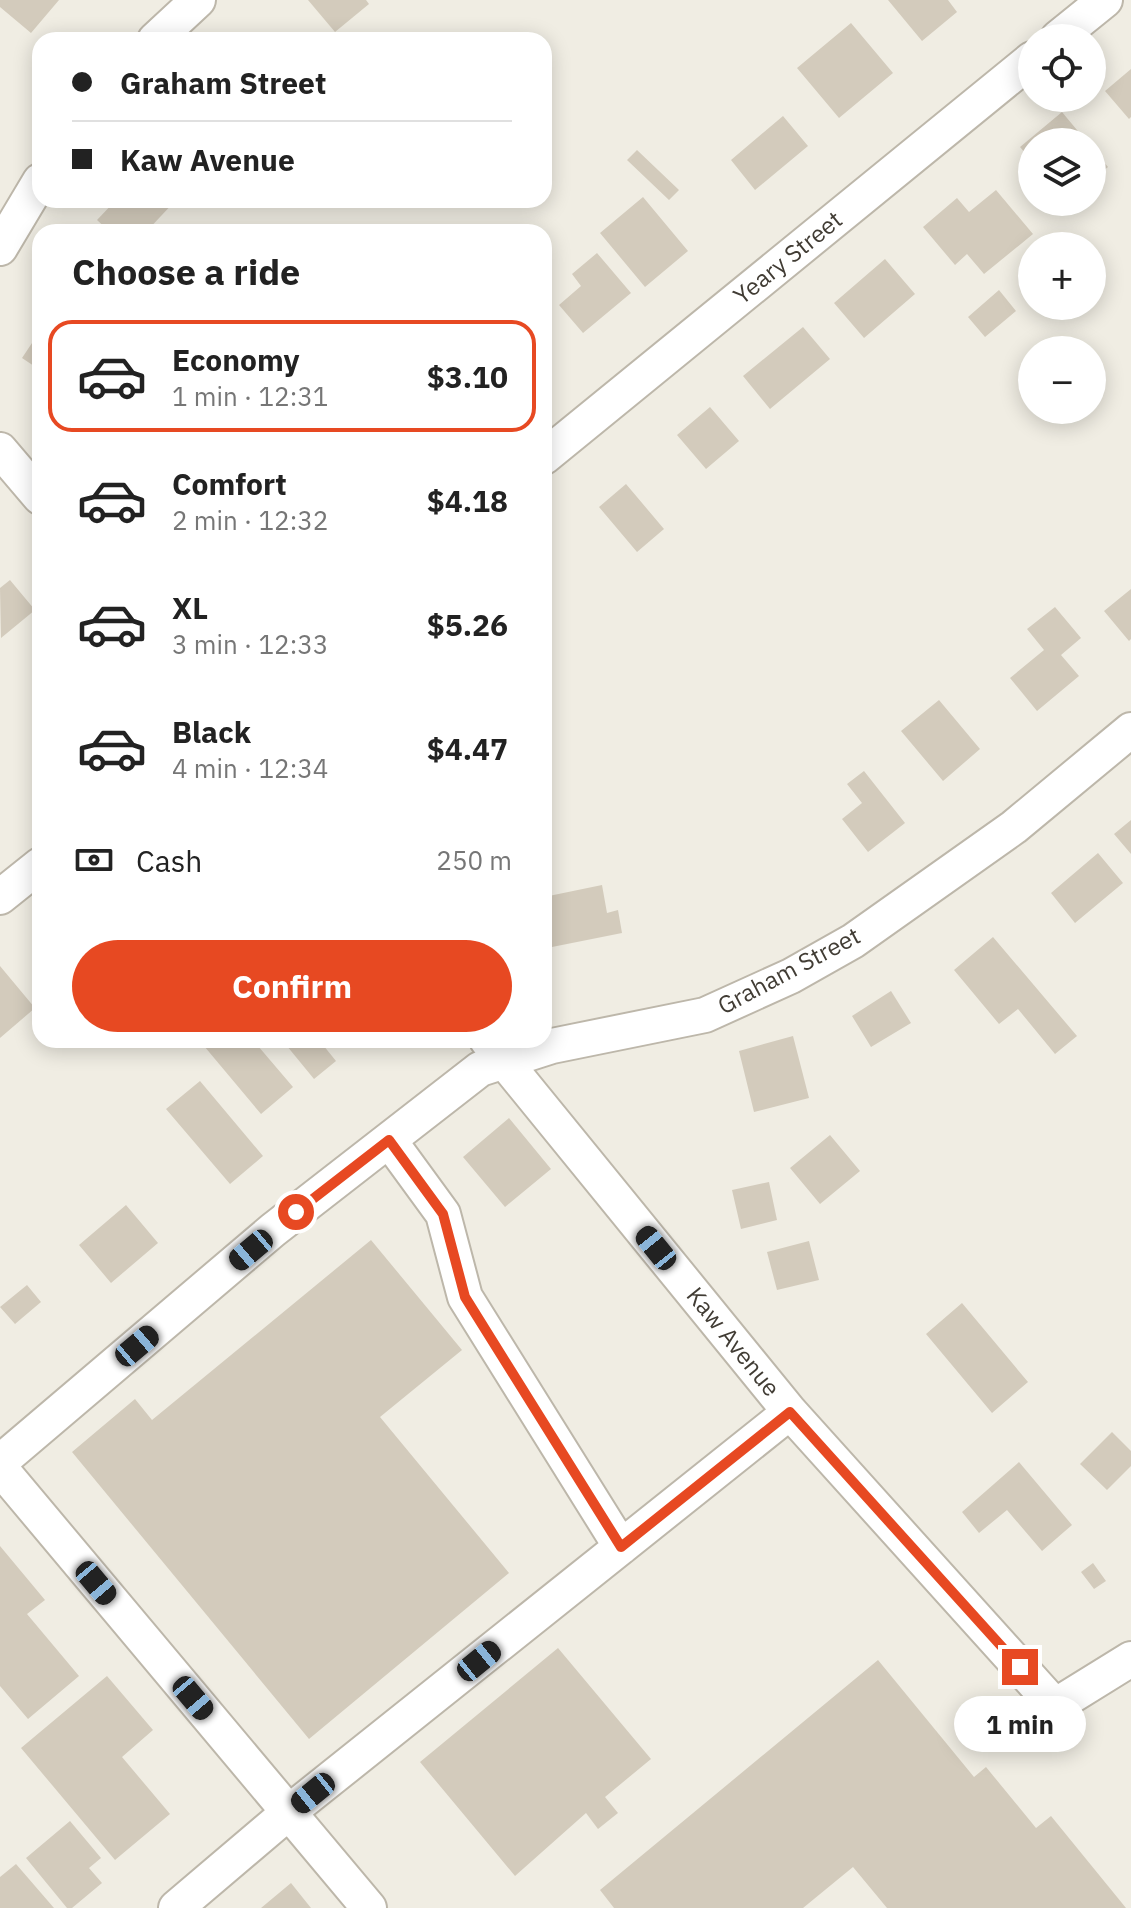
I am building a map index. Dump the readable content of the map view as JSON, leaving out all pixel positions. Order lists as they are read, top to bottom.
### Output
{
  "streets": {
    "street": ["Yeary Street", "Graham Street", "Kaw Avenue"]
  },
  "crossings": [
    ["Graham Street", "Kaw Avenue"]
  ],
  "page": {
    "map_buttons": ["+", "−"],
    "banner": ["Graham Street", "Kaw Avenue"],
    "heading": "Choose a ride",
    "list": [
      {
        "name": "Economy",
        "note": "1 min · 12:31",
        "value": "$3.10"
      },
      {
        "name": "Comfort",
        "note": "2 min · 12:32",
        "value": "$4.18"
      },
      {
        "name": "XL",
        "note": "3 min · 12:33",
        "value": "$5.26"
      },
      {
        "name": "Black",
        "note": "4 min · 12:34",
        "value": "$4.47"
      }
    ],
    "pay": ["Cash", "250 m"],
    "buttons": "Confirm",
    "bubble": "1 min"
  }
}
